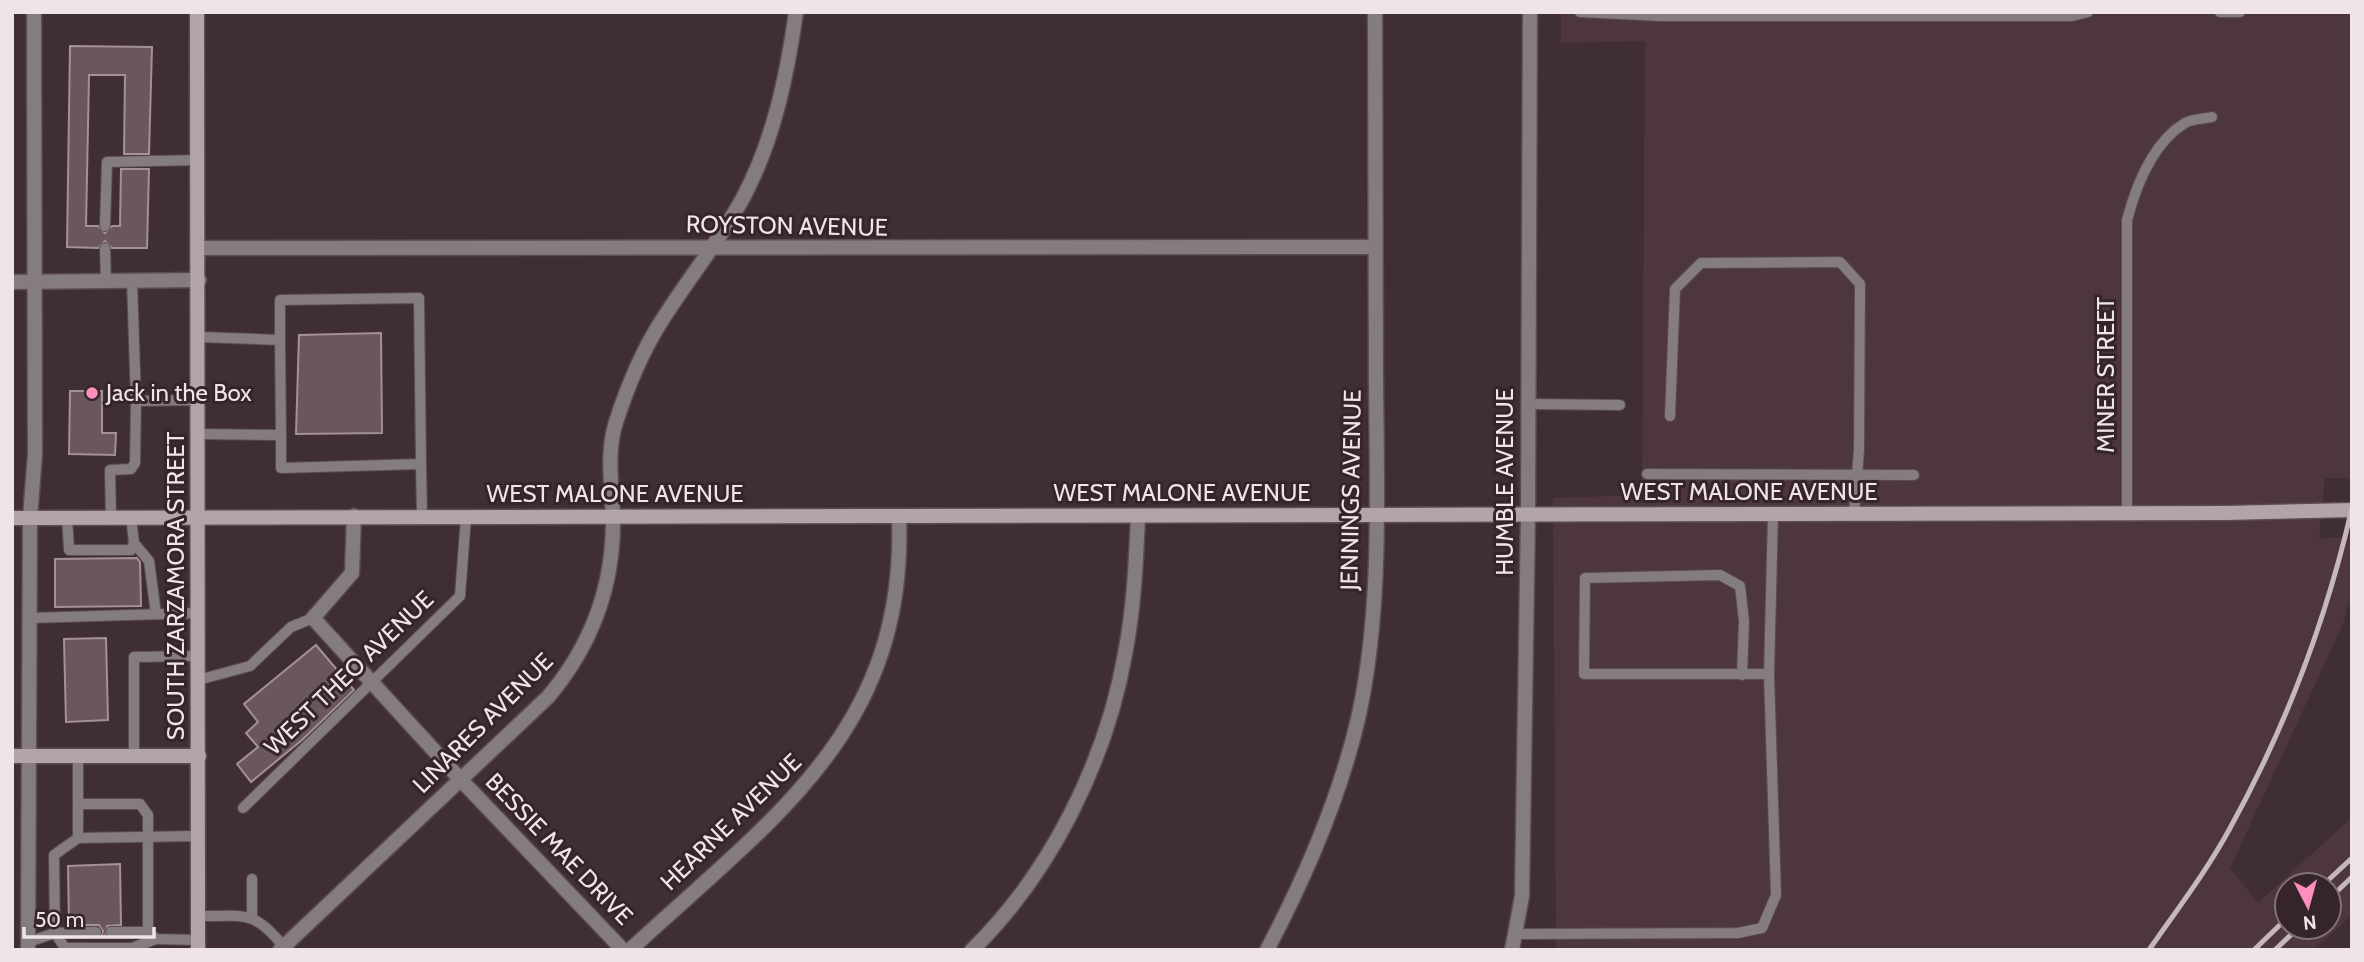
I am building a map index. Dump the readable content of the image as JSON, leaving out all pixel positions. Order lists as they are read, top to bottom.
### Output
{
  "streets": {
    "street": [
      "ROYSTON AVENUE",
      "HUMBLE AVENUE",
      "JENNINGS AVENUE",
      "WEST MALONE AVENUE",
      "SOUTH ZARZAMORA STREET",
      "LINARES AVENUE",
      "HEARNE AVENUE",
      "BESSIE MAE DRIVE"
    ],
    "lane": ["MINER STREET", "WEST THEO AVENUE"]
  },
  "crossings": [
    ["ROYSTON AVENUE", "JENNINGS AVENUE"],
    ["ROYSTON AVENUE", "SOUTH ZARZAMORA STREET"],
    ["ROYSTON AVENUE", "LINARES AVENUE"],
    ["MINER STREET", "WEST MALONE AVENUE"],
    ["HUMBLE AVENUE", "WEST MALONE AVENUE"],
    ["JENNINGS AVENUE", "WEST MALONE AVENUE"],
    ["WEST MALONE AVENUE", "SOUTH ZARZAMORA STREET"],
    ["WEST MALONE AVENUE", "WEST THEO AVENUE"],
    ["WEST MALONE AVENUE", "LINARES AVENUE"],
    ["WEST MALONE AVENUE", "HEARNE AVENUE"],
    ["WEST THEO AVENUE", "BESSIE MAE DRIVE"],
    ["LINARES AVENUE", "BESSIE MAE DRIVE"]
  ],
  "places": ["Jack in the Box"],
  "scale_bar": "50 m",
  "north": "bottom"
}
